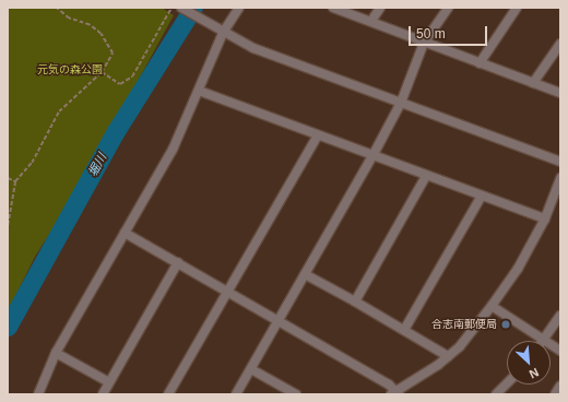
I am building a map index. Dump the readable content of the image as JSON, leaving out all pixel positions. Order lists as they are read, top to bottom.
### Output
{
  "water": ["堀川"],
  "parks": ["元気の森公園"],
  "places": ["合志南郵便局"],
  "scale_bar": "50 m",
  "north": "bottom right"
}
